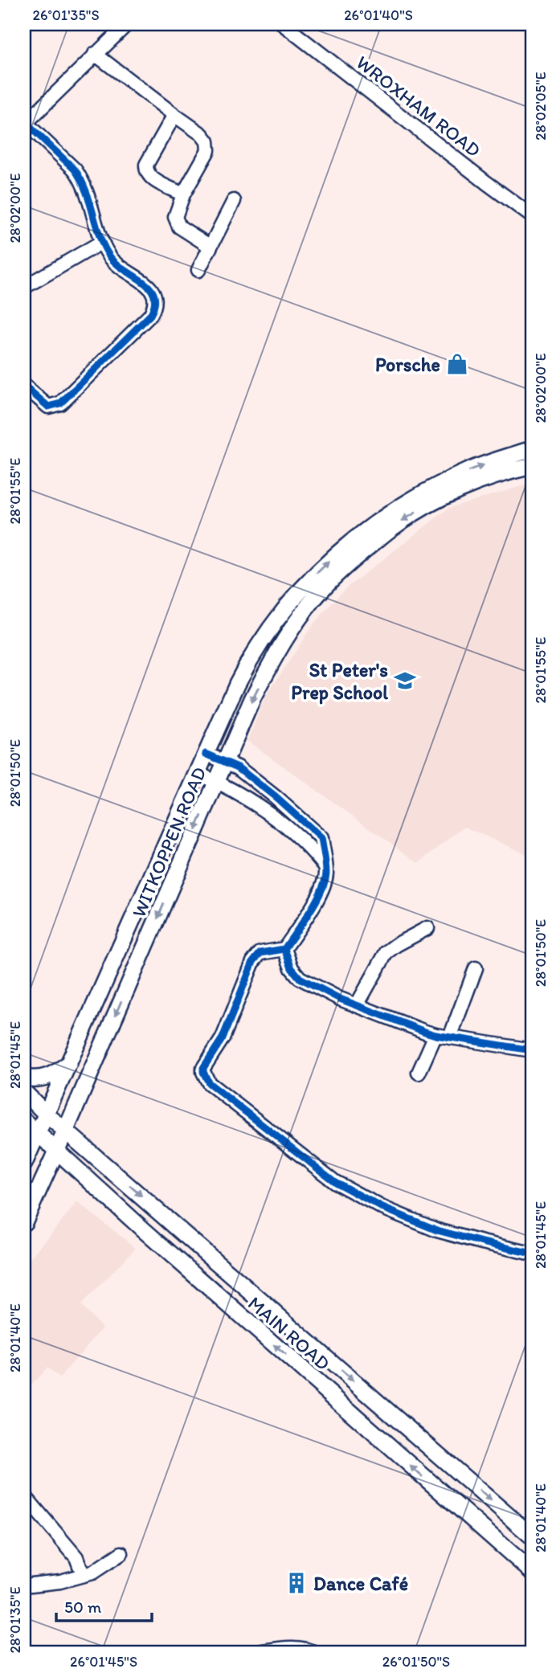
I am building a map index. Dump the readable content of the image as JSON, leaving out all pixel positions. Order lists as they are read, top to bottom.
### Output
{
  "streets": {
    "main road": ["WITKOPPEN ROAD", "MAIN ROAD"],
    "street": ["WROXHAM ROAD"]
  },
  "crossings": [
    ["WITKOPPEN ROAD", "MAIN ROAD"]
  ],
  "places": {
    "shop": ["Porsche"],
    "school or university": ["St Peter's Prep School"],
    "building": ["Dance Café"]
  },
  "scale_bar": "50 m",
  "coordinates": [
    "26°01'35\"S",
    "26°01'40\"S",
    "28°02'05\"E",
    "28°02'00\"E",
    "28°01'55\"E",
    "28°01'50\"E",
    "28°01'45\"E",
    "28°01'40\"E",
    "28°01'35\"E",
    "26°01'45\"S",
    "26°01'50\"S"
  ]
}
